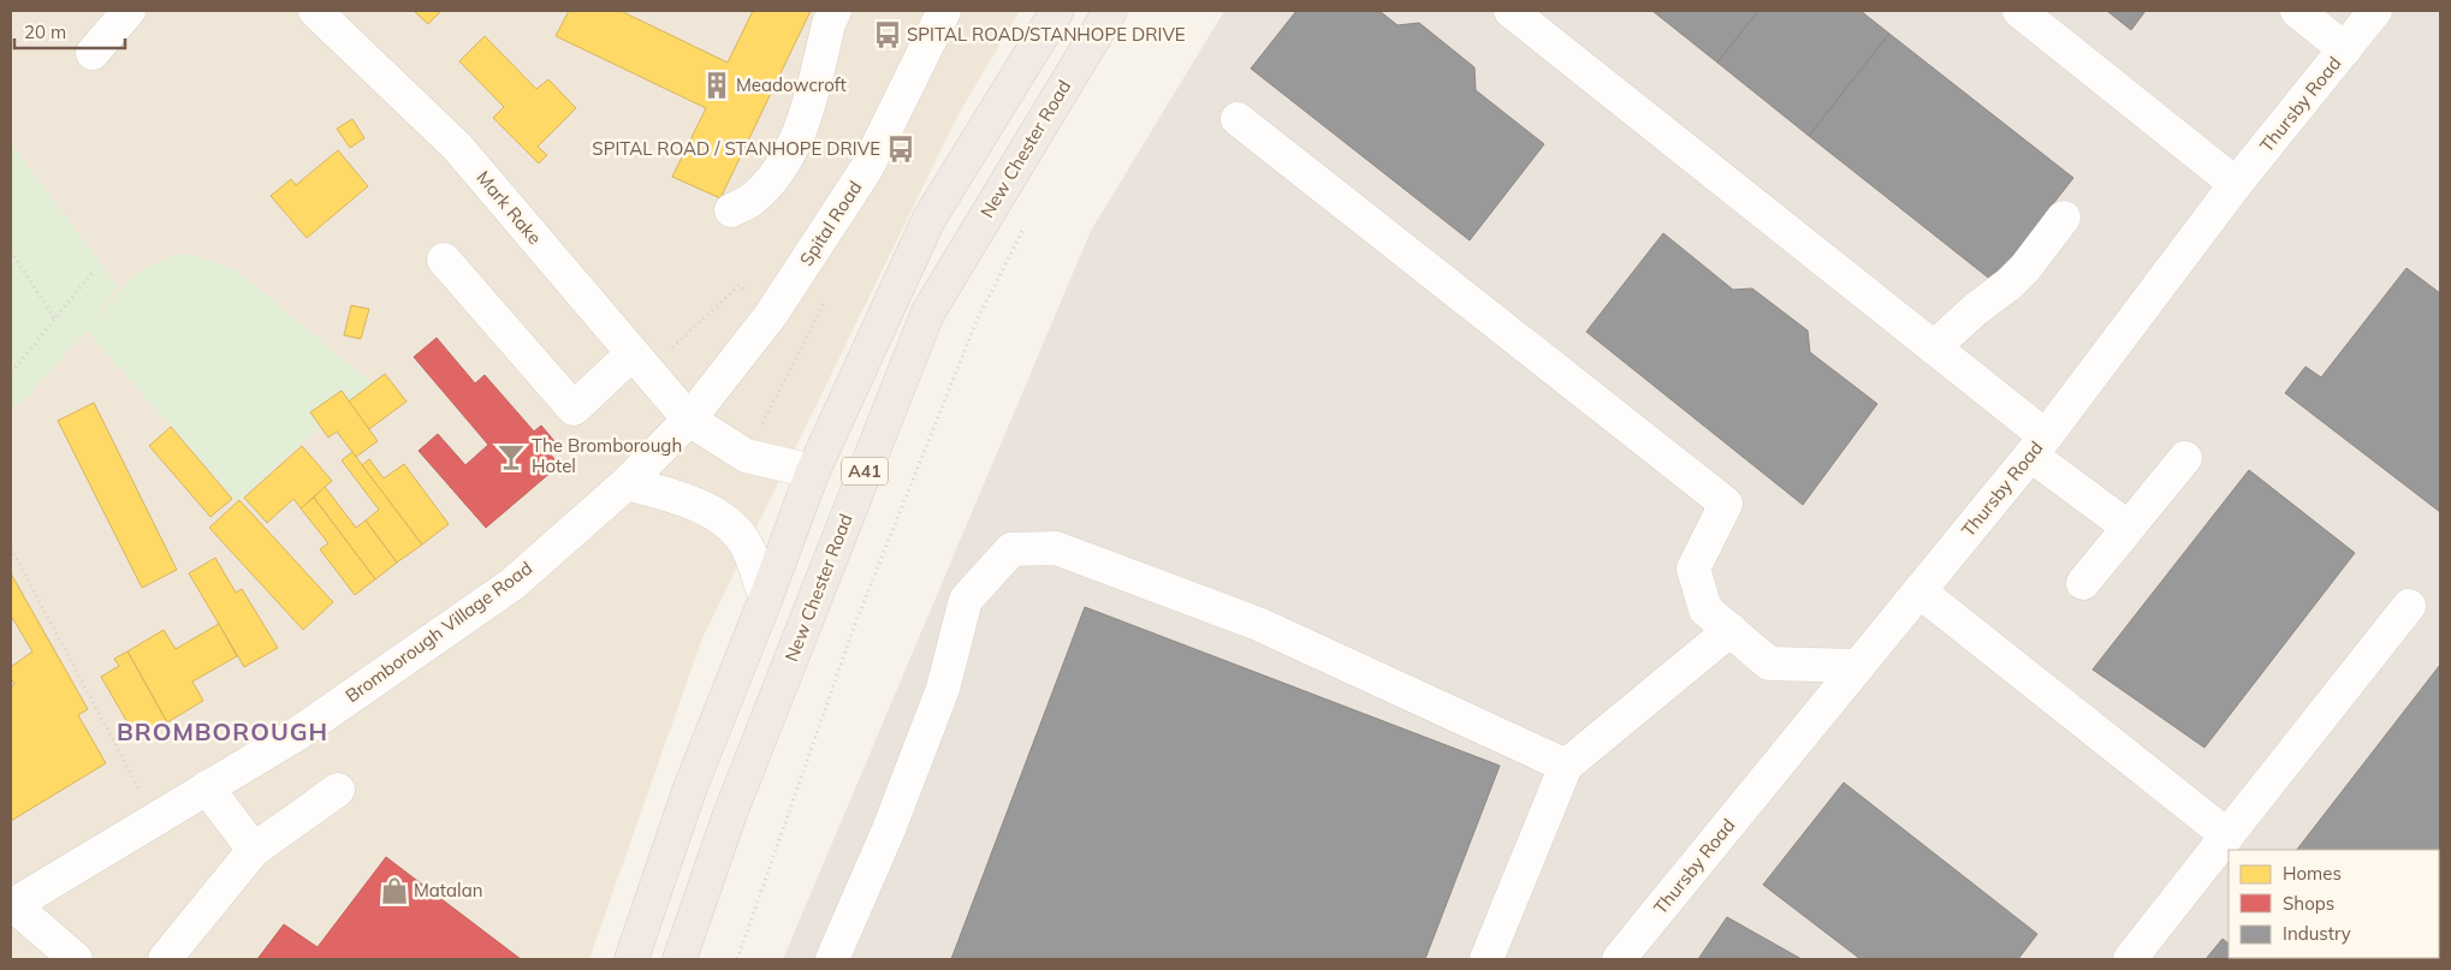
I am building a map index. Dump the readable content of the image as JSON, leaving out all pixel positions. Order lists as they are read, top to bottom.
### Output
{
  "streets": {
    "highway": ["New Chester Road", "A41"],
    "street": [
      "Thursby Road",
      "Mark Rake",
      "Spital Road",
      "Bromborough Village Road"
    ]
  },
  "crossings": [
    ["Mark Rake", "Spital Road"],
    ["Mark Rake", "A41"],
    ["Mark Rake", "Bromborough Village Road"],
    ["Spital Road", "Bromborough Village Road"]
  ],
  "districts": ["BROMBOROUGH"],
  "places": {
    "bus stop": ["SPITAL ROAD/STANHOPE DRIVE", "SPITAL ROAD / STANHOPE DRIVE"],
    "building": ["Meadowcroft"],
    "bar": ["The Bromborough Hotel"],
    "shop": ["Matalan"]
  },
  "legend": ["Homes", "Shops", "Industry"],
  "scale_bar": "20 m"
}
